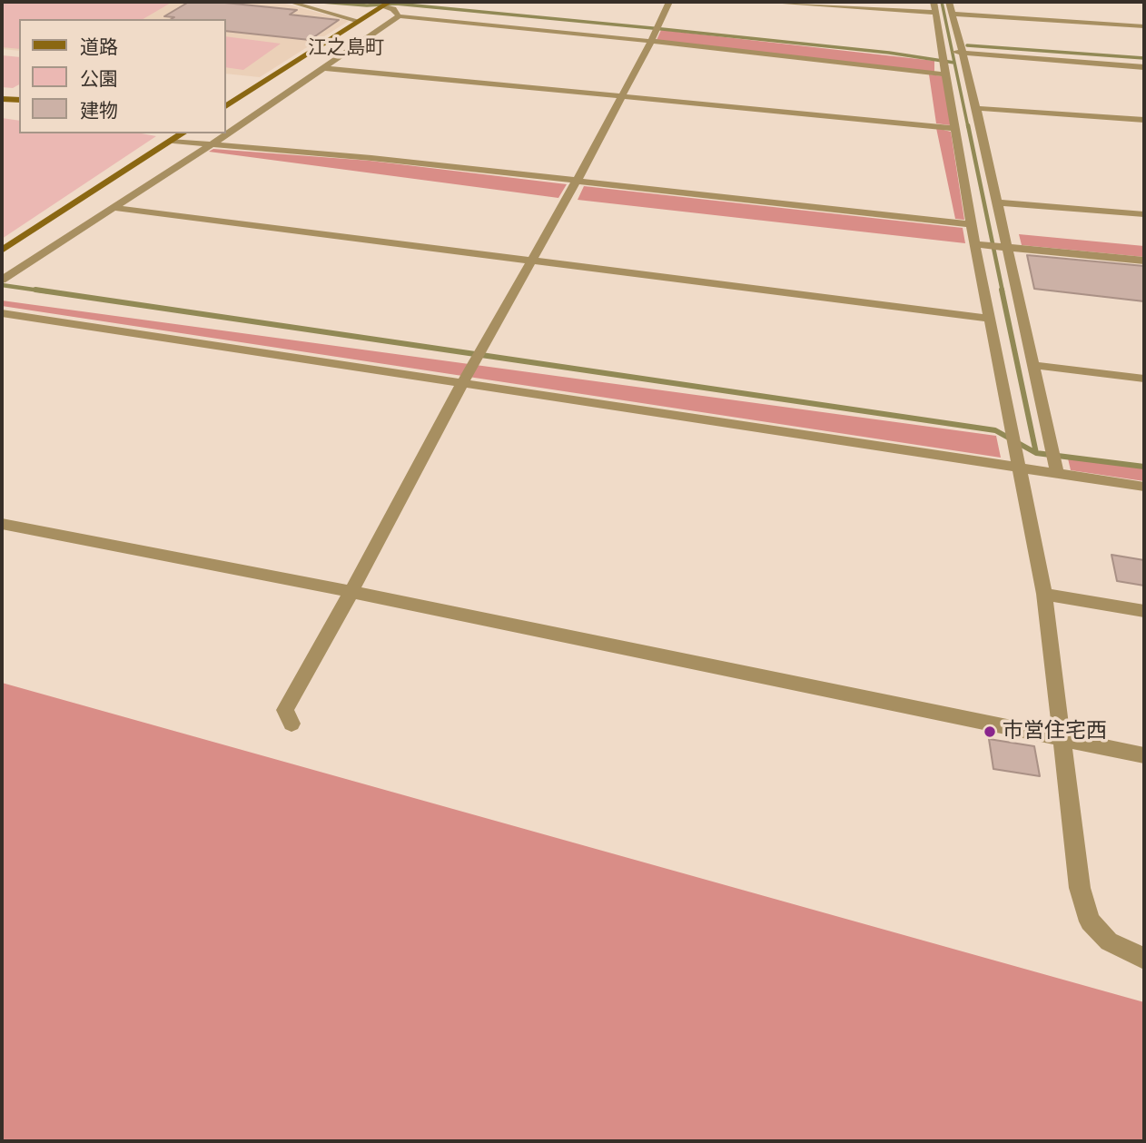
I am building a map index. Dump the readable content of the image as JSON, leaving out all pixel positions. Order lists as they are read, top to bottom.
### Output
{
  "districts": ["江之島町"],
  "places": ["市営住宅西"],
  "legend": ["道路", "公園", "建物"]
}
